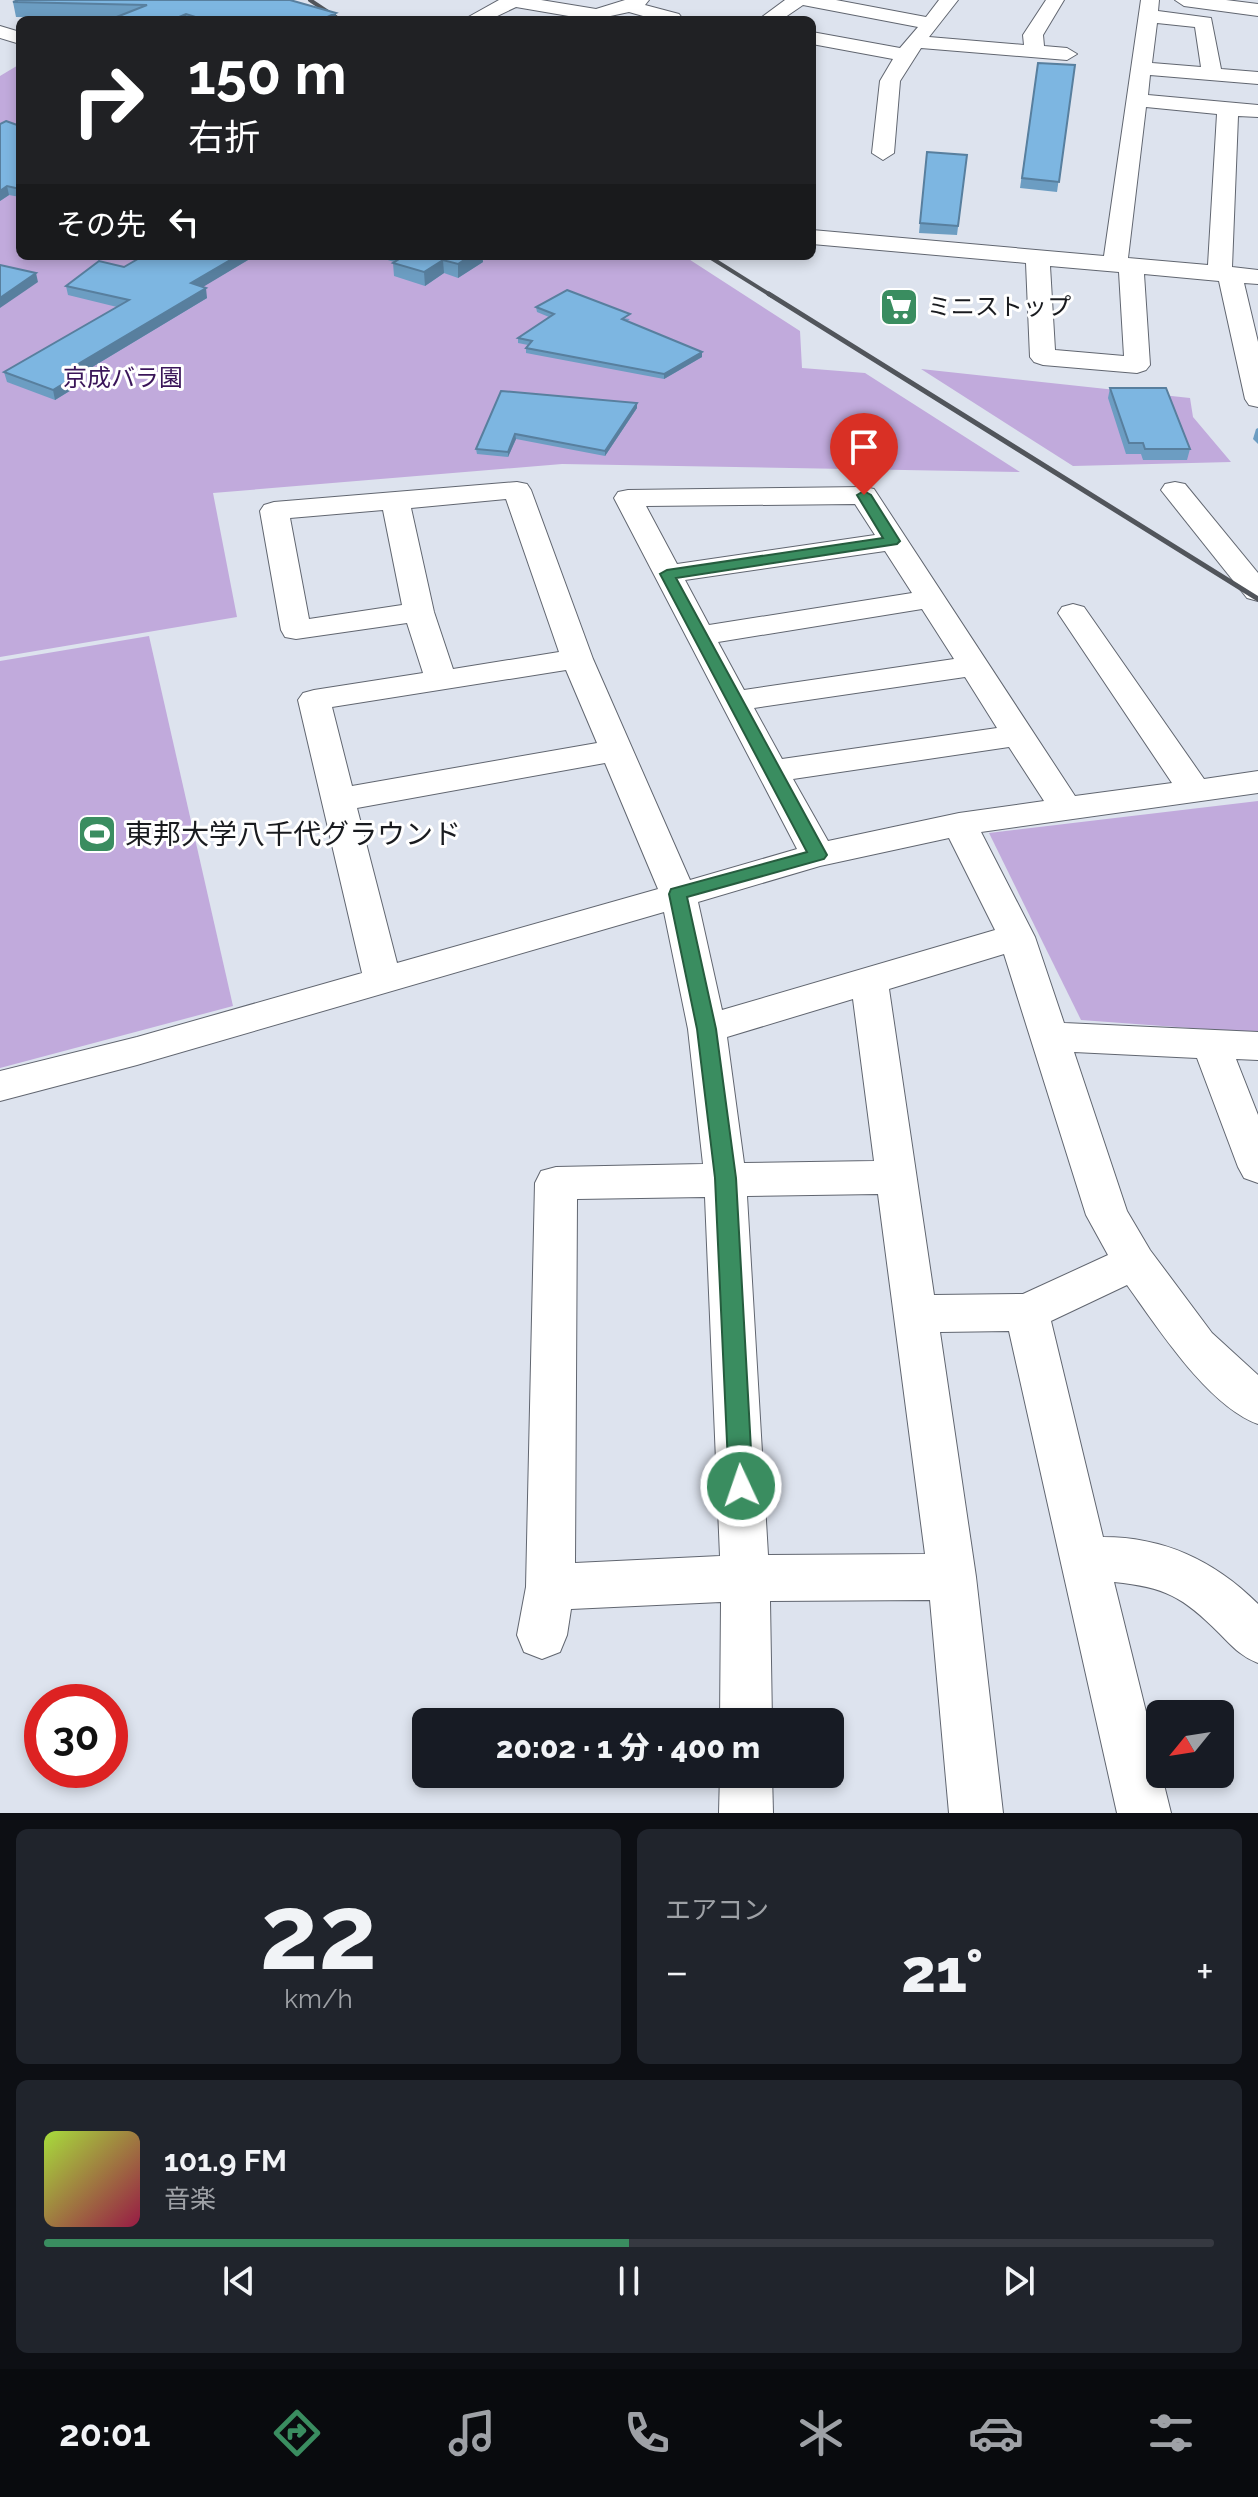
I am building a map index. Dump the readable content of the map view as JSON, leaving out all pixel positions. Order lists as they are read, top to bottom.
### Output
{
  "parks": ["京成バラ園"],
  "places": {
    "supermarket": ["ミニストップ"],
    "sports": ["東邦大学八千代グラウンド"]
  },
  "north": "bottom left",
  "page": {
    "turn": ["150 m", "右折"],
    "then": "その先",
    "limit": "30",
    "trip": "20:02 · 1 分 · 400 m",
    "tile": [
      ["22", "km/h"],
      "エアコン"
    ],
    "heat": ["−", "21°", "+"],
    "song": ["101.9 FM", "音楽"],
    "tabs": "20:01"
  }
}
